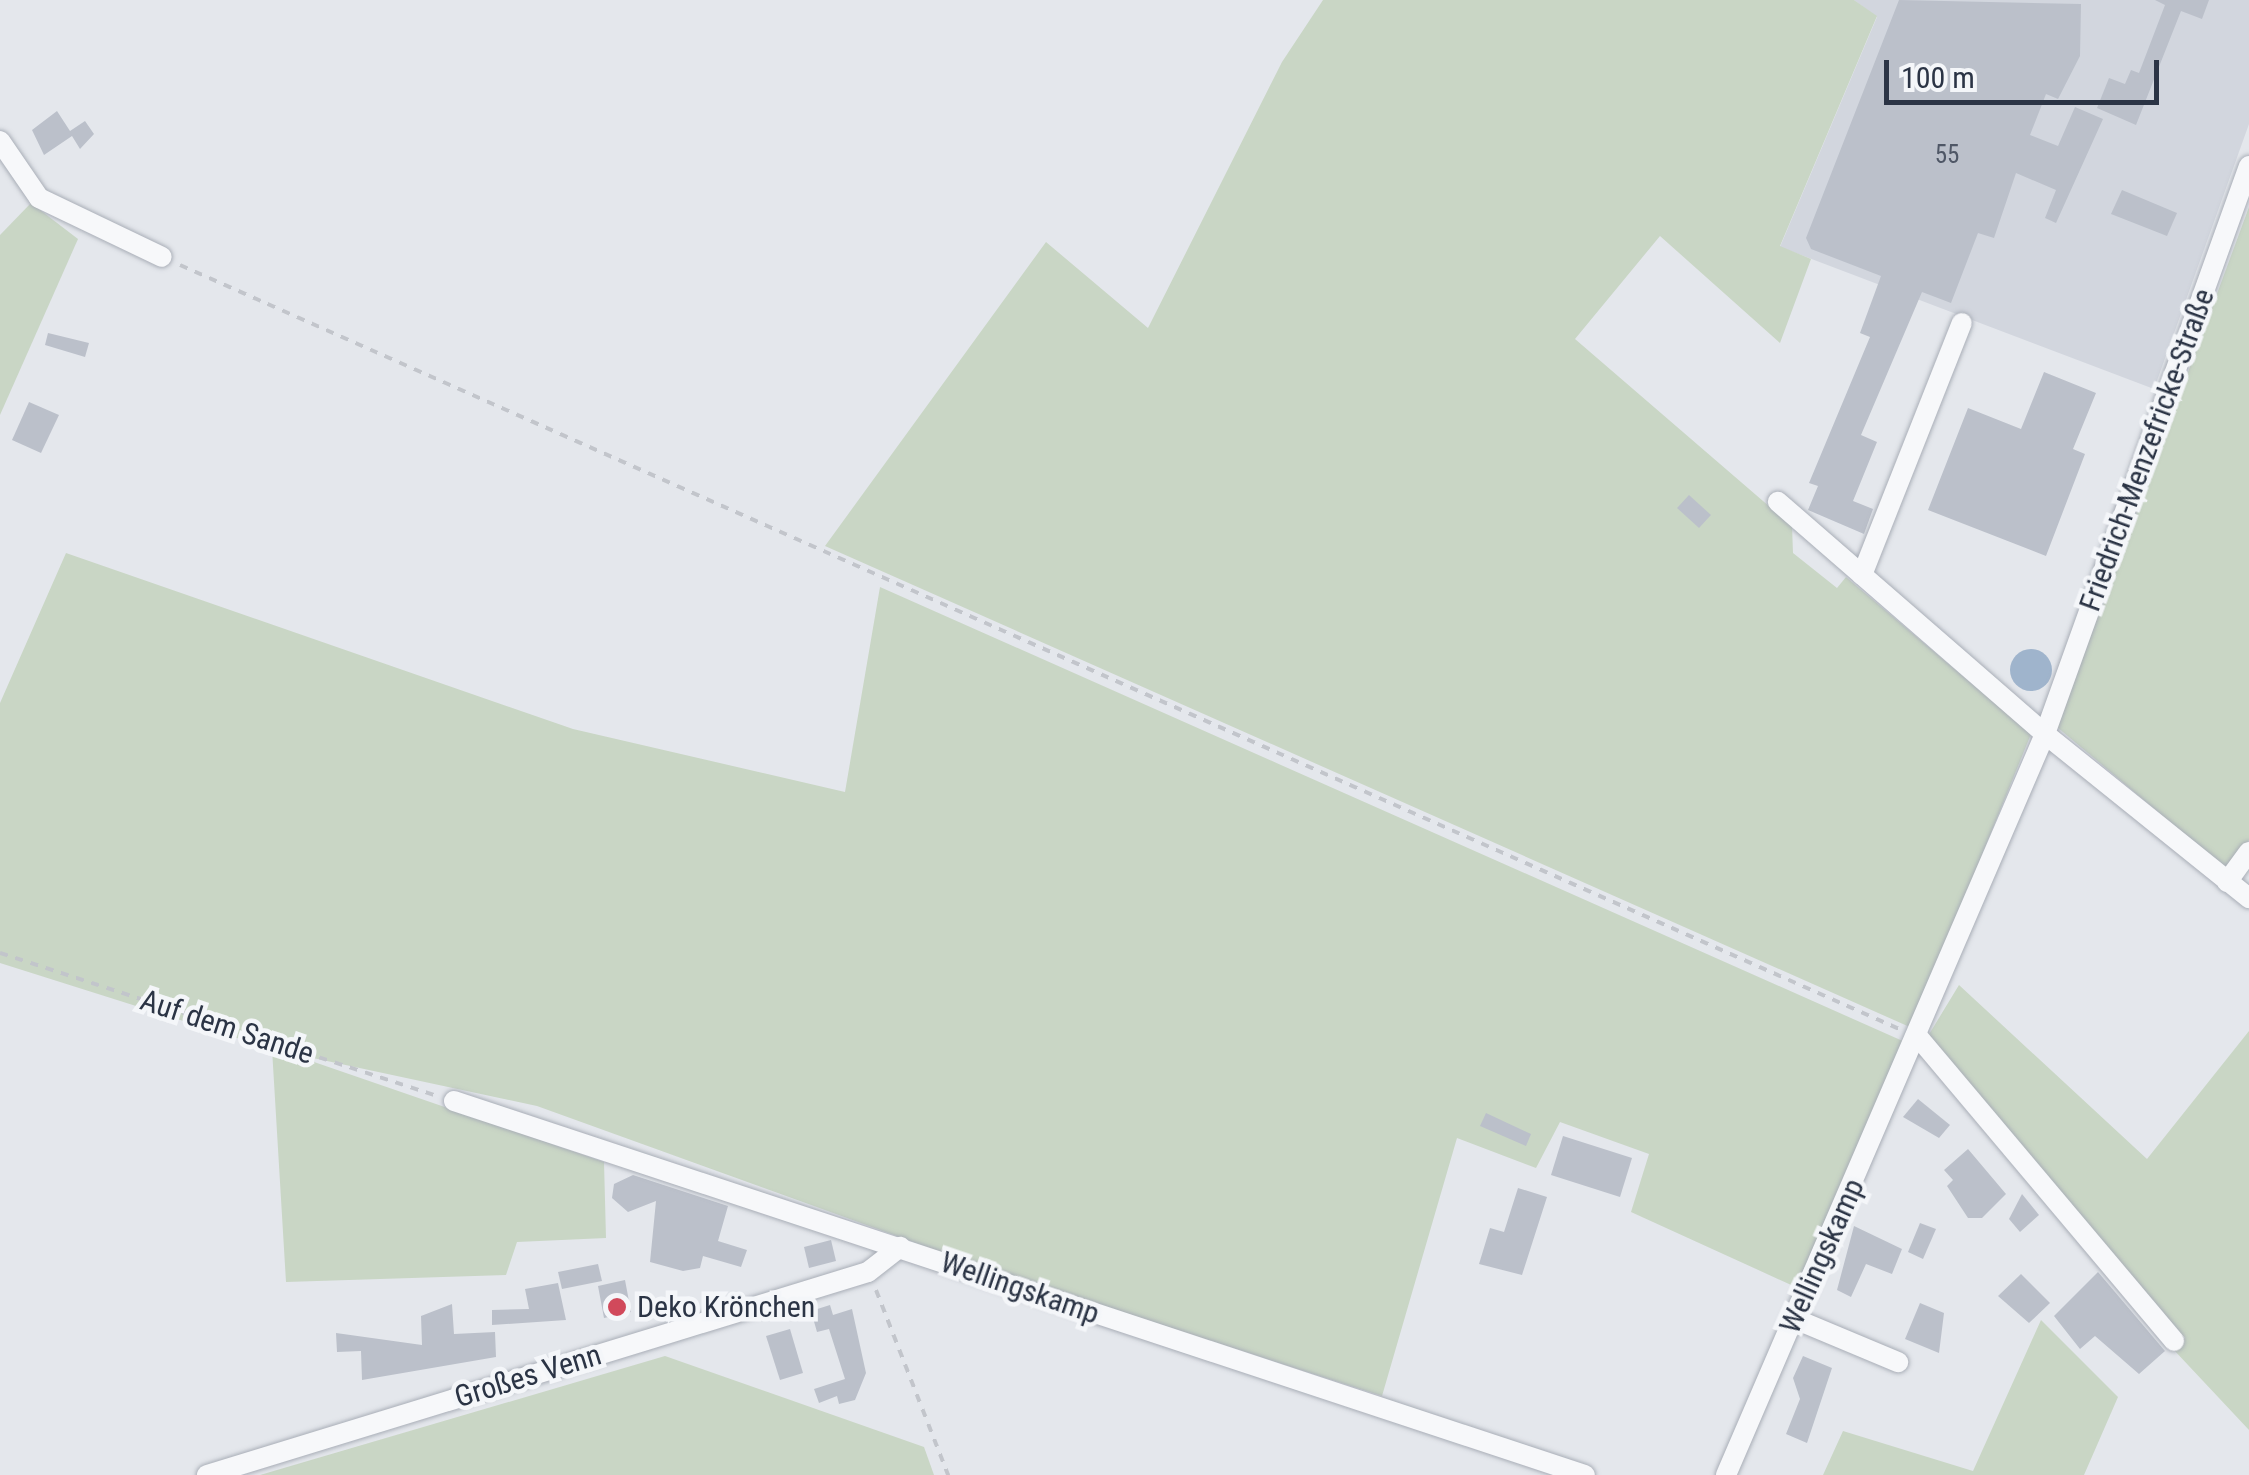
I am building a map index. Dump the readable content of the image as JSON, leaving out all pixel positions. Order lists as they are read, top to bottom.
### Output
{
  "streets": {
    "street": ["Friedrich-Menzefricke-Straße", "Wellingskamp", "Großes Venn"],
    "path": ["Auf dem Sande"]
  },
  "crossings": [
    ["Friedrich-Menzefricke-Straße", "Wellingskamp"],
    ["Auf dem Sande", "Wellingskamp"],
    ["Wellingskamp", "Großes Venn"]
  ],
  "places": ["Deko Krönchen"],
  "house_numbers": ["55"],
  "scale_bar": "100 m"
}
